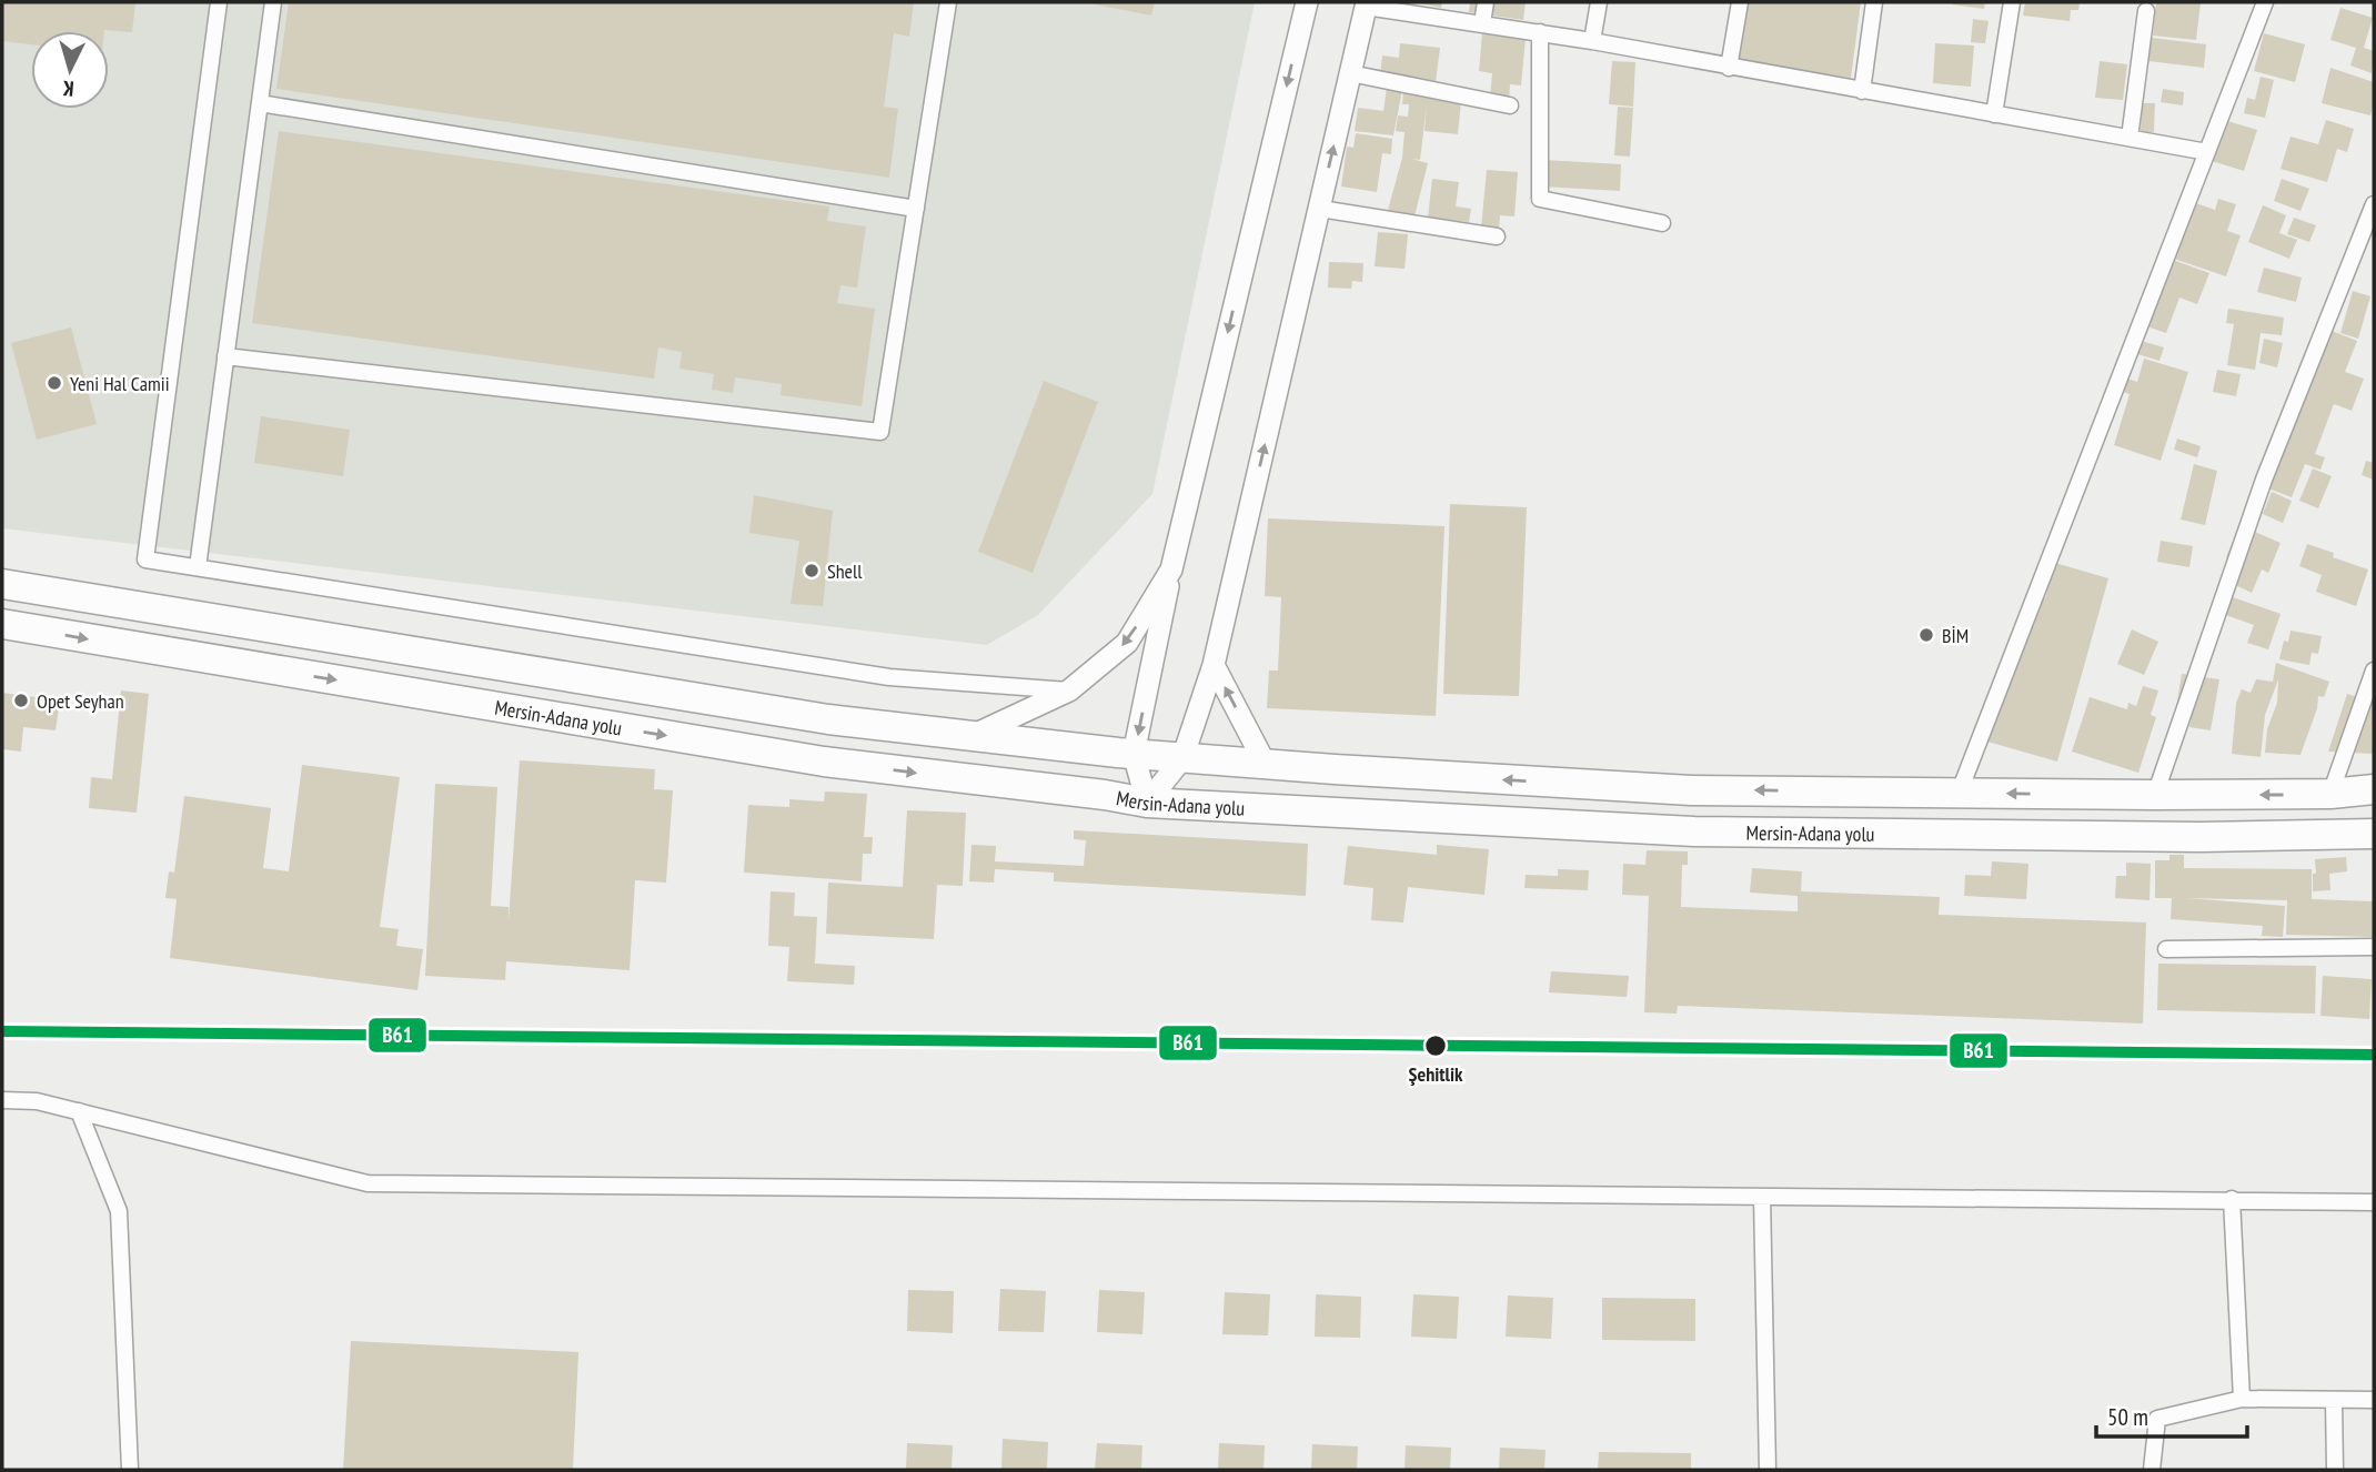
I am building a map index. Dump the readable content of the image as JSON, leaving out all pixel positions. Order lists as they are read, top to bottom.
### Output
{
  "streets": {
    "highway": ["Mersin-Adana yolu"]
  },
  "places": [
    "Yeni Hal Camii",
    "Shell",
    "BİM",
    "Opet Seyhan",
    "Şehitlik"
  ],
  "lines": ["transit line B61"],
  "scale_bar": "50 m",
  "north": "bottom"
}
